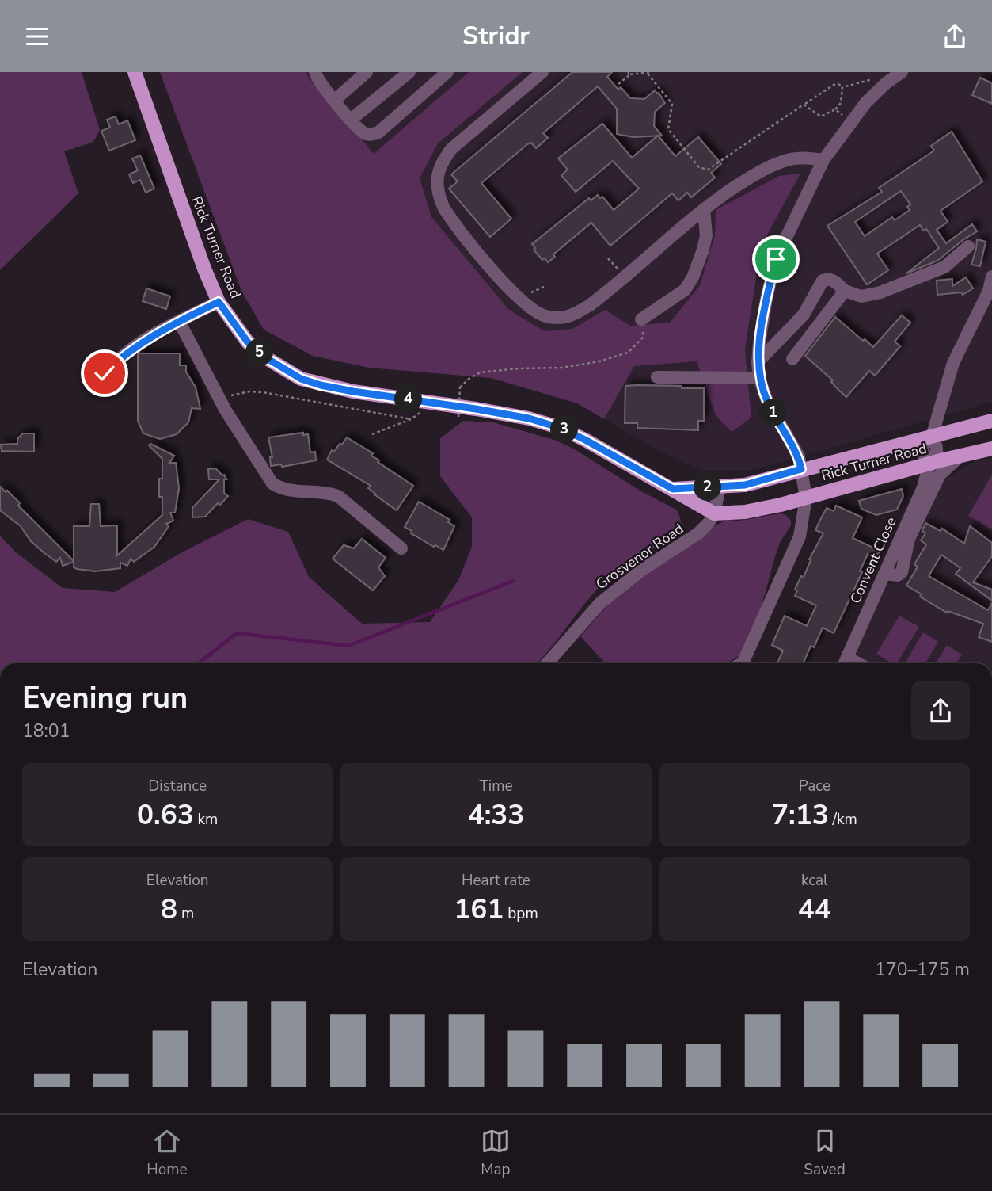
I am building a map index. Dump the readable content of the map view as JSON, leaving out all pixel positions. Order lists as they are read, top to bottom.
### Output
{
  "streets": {
    "main road": ["Rick Turner Road"],
    "street": ["Grosvenor Road", "Convent Close"]
  },
  "crossings": [
    ["Rick Turner Road", "Grosvenor Road"],
    ["Rick Turner Road", "Convent Close"]
  ],
  "page": {
    "header": "Stridr",
    "pins": [
      "5",
      "4",
      "1",
      "3",
      "2"
    ],
    "heading": ["Evening run", "18:01"],
    "stats": [
      ["Distance", "0.63 km"],
      ["Time", "4:33"],
      ["Pace", "7:13 /km"],
      ["Elevation", "8 m"],
      ["Heart rate", "161 bpm"],
      ["kcal", "44"]
    ],
    "chart": ["Elevation", "170–175 m"],
    "tabs": ["Home", "Map", "Saved"]
  }
}
